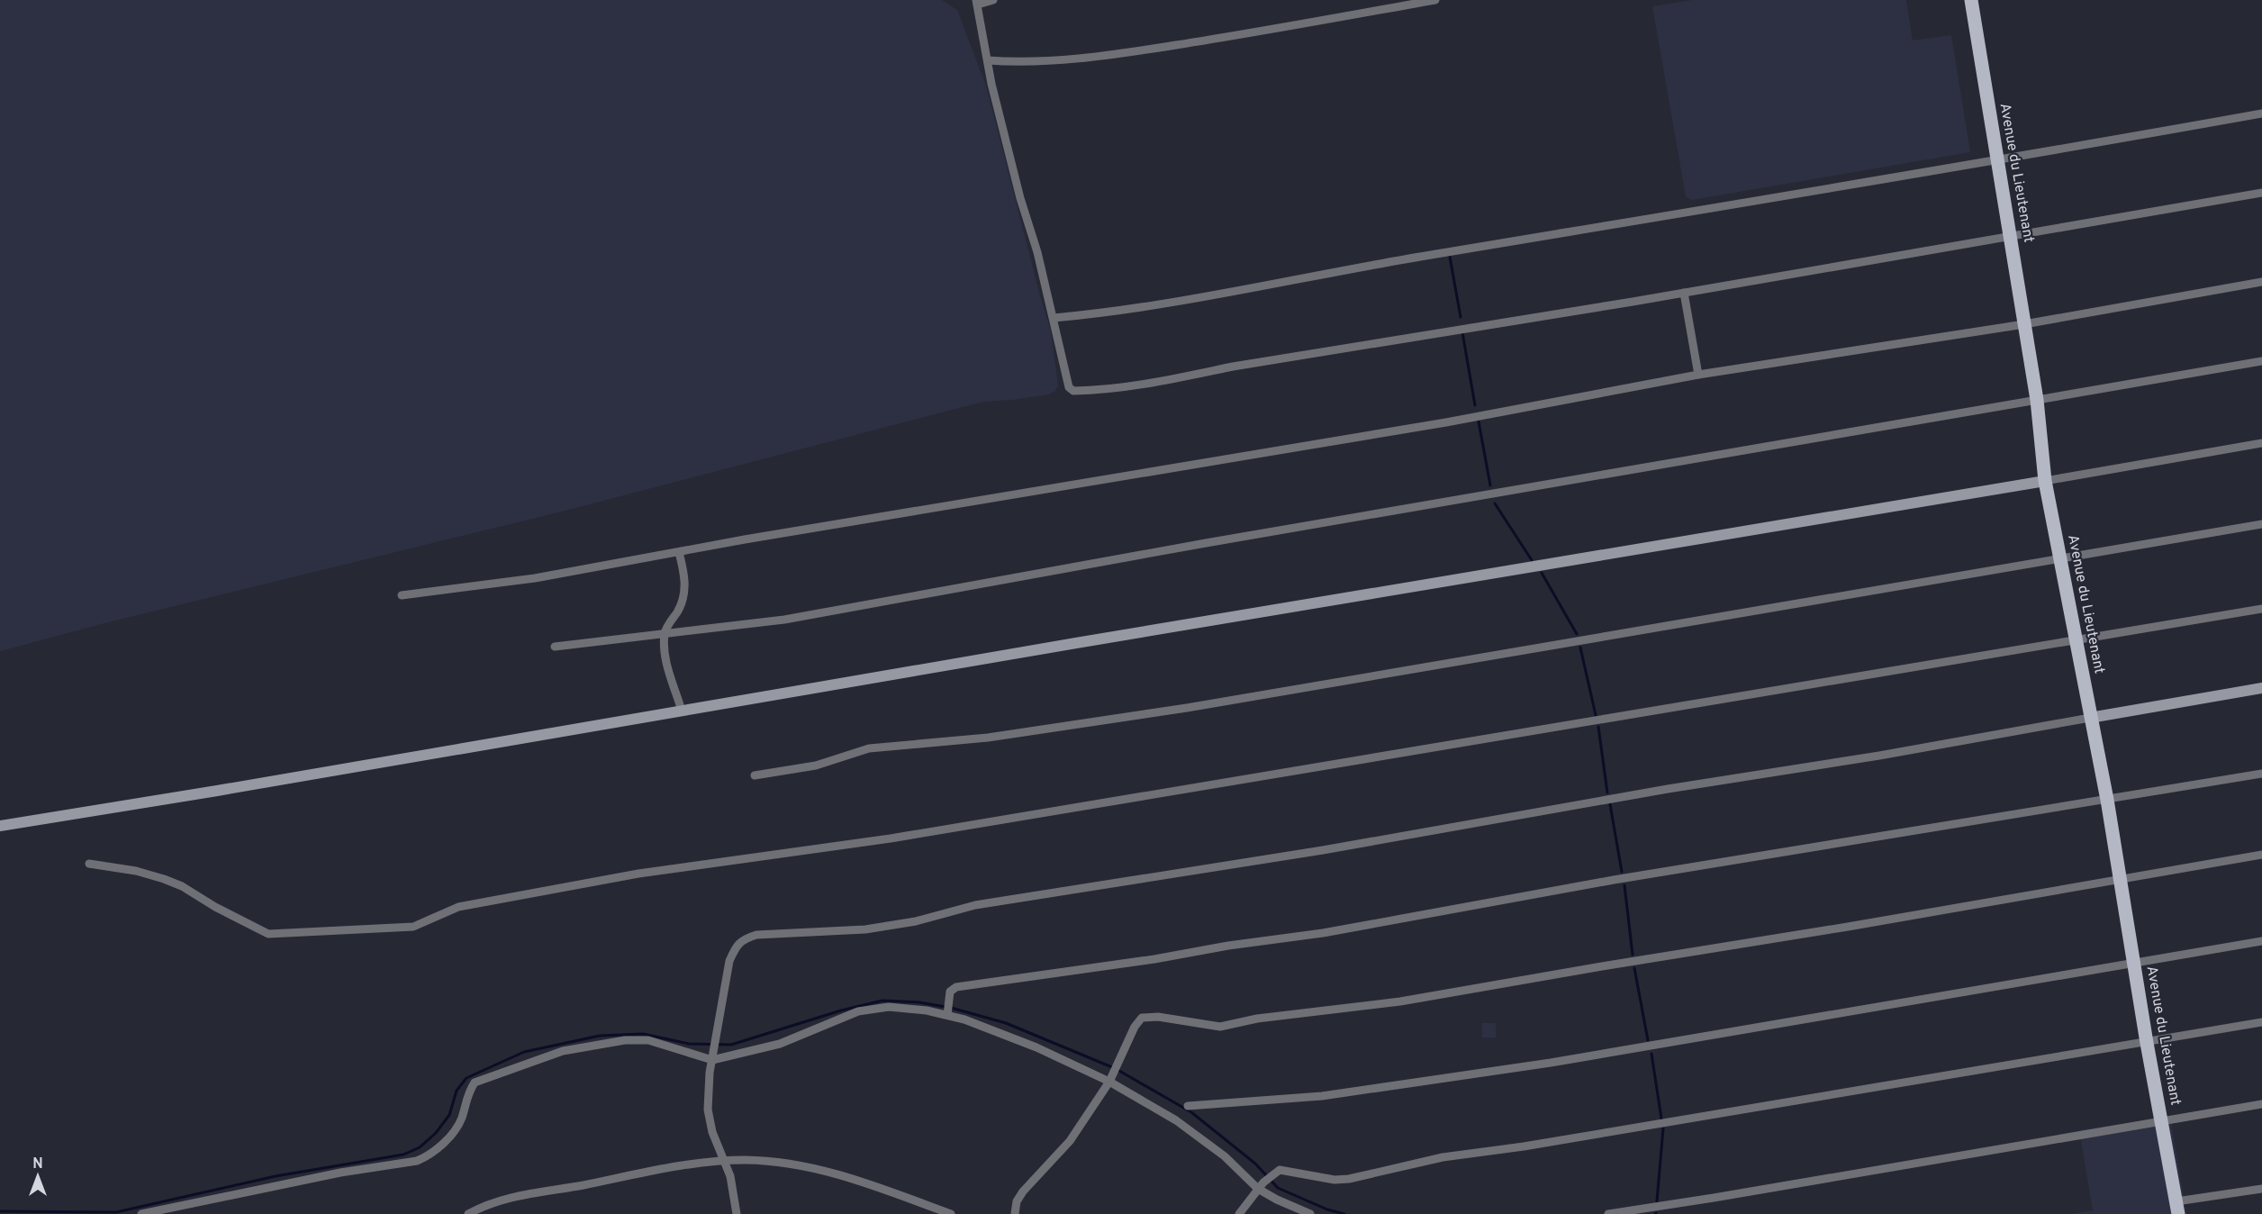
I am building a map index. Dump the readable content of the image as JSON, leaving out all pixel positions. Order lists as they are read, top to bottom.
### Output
{
  "streets": {
    "main road": ["Avenue du Lieutenant"]
  },
  "north": "top"
}
